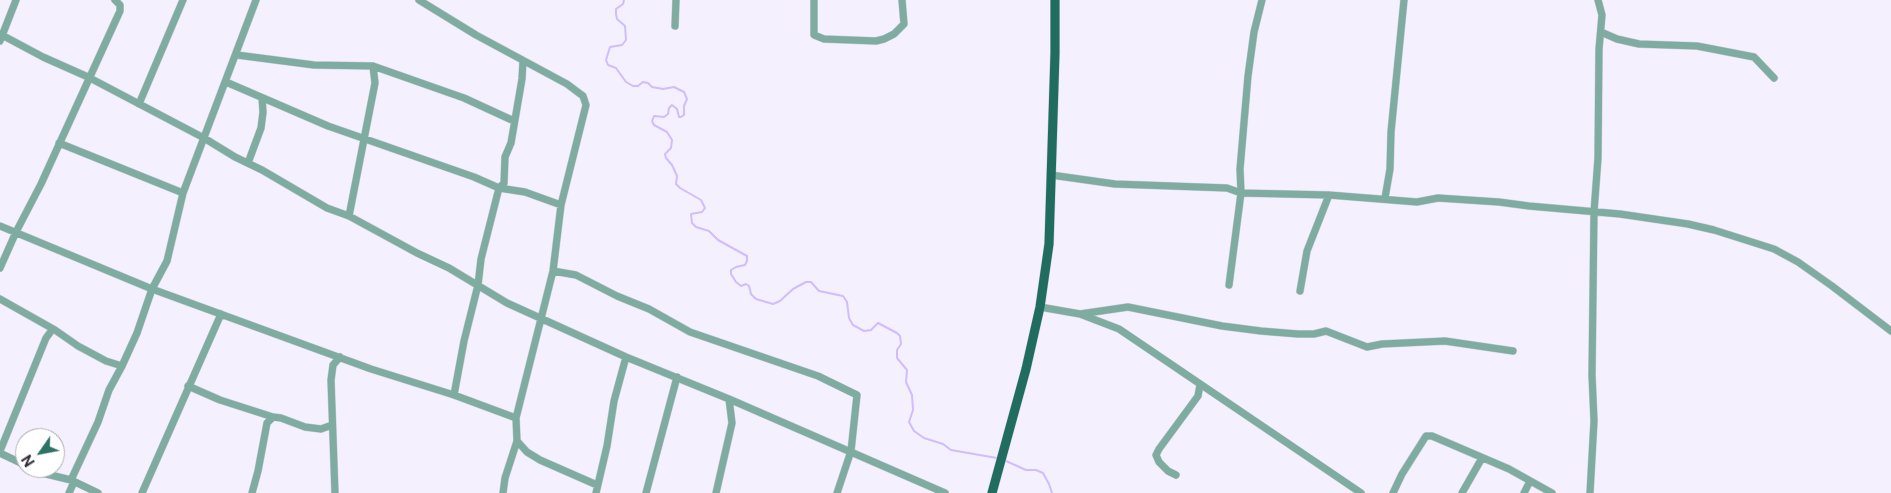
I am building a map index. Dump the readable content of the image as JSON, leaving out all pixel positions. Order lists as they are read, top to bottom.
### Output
{
  "north": "bottom left"
}
